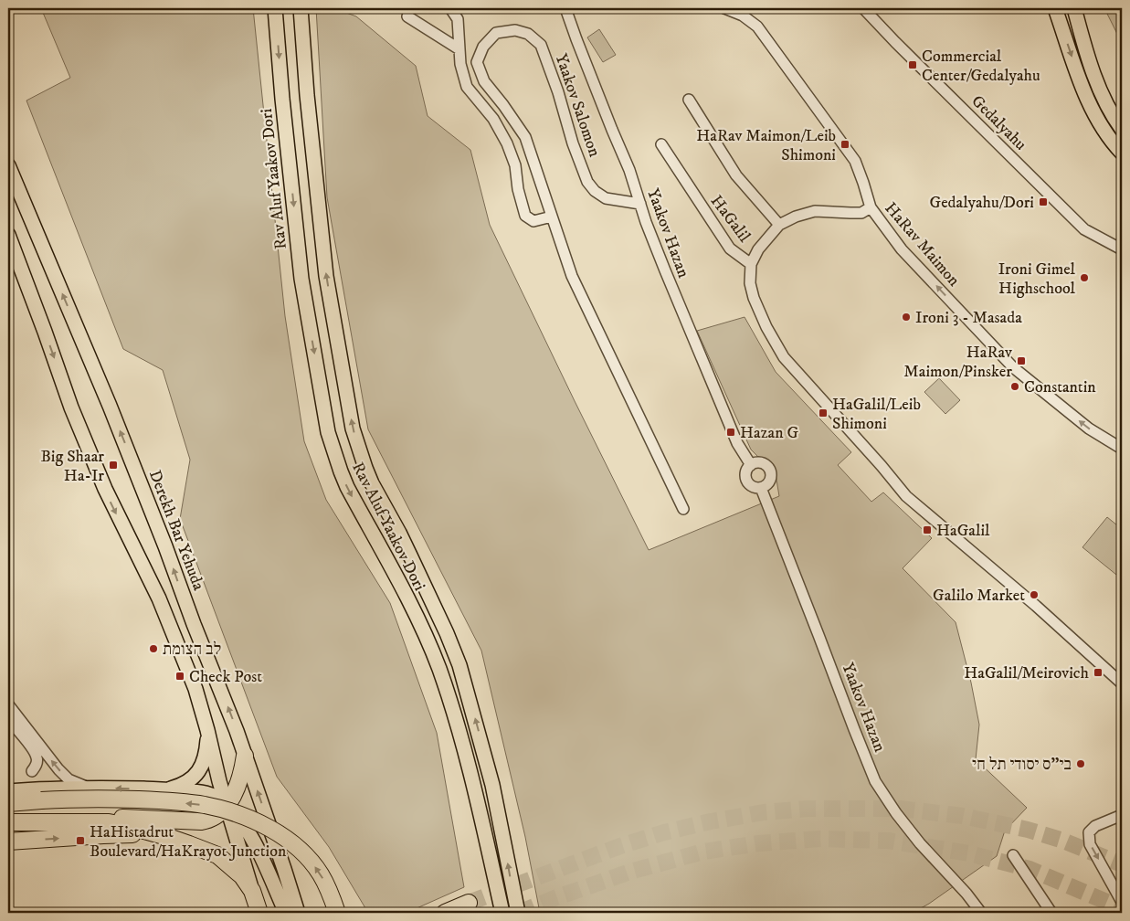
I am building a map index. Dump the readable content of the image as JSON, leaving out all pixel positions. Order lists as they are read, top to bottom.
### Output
{
  "streets": {
    "main road": ["Rav Aluf Yaakov Dori", "Derekh Bar Yehuda"],
    "street": [
      "Yaakov Salomon",
      "Gedalyahu",
      "HaGalil",
      "Yaakov Hazan",
      "HaRav Maimon"
    ]
  },
  "crossings": [
    ["Yaakov Salomon", "Yaakov Hazan"]
  ],
  "one_way": ["HaRav Maimon"],
  "places": {
    "transit": [
      "Commercial Center/Gedalyahu",
      "HaRav Maimon/Leib Shimoni",
      "Gedalyahu/Dori",
      "HaRav Maimon/Pinsker",
      "HaGalil/Leib Shimoni",
      "Hazan G",
      "Big Shaar Ha-Ir",
      "HaGalil",
      "HaGalil/Meirovich",
      "Check Post",
      "HaHistadrut Boulevard/HaKrayot Junction"
    ],
    "other": [
      "Ironi Gimel Highschool",
      "Ironi 3 - Masada",
      "Constantin",
      "Galilo Market",
      "לב הצומת",
      "בי\"ס יסודי תל חי"
    ]
  }
}
